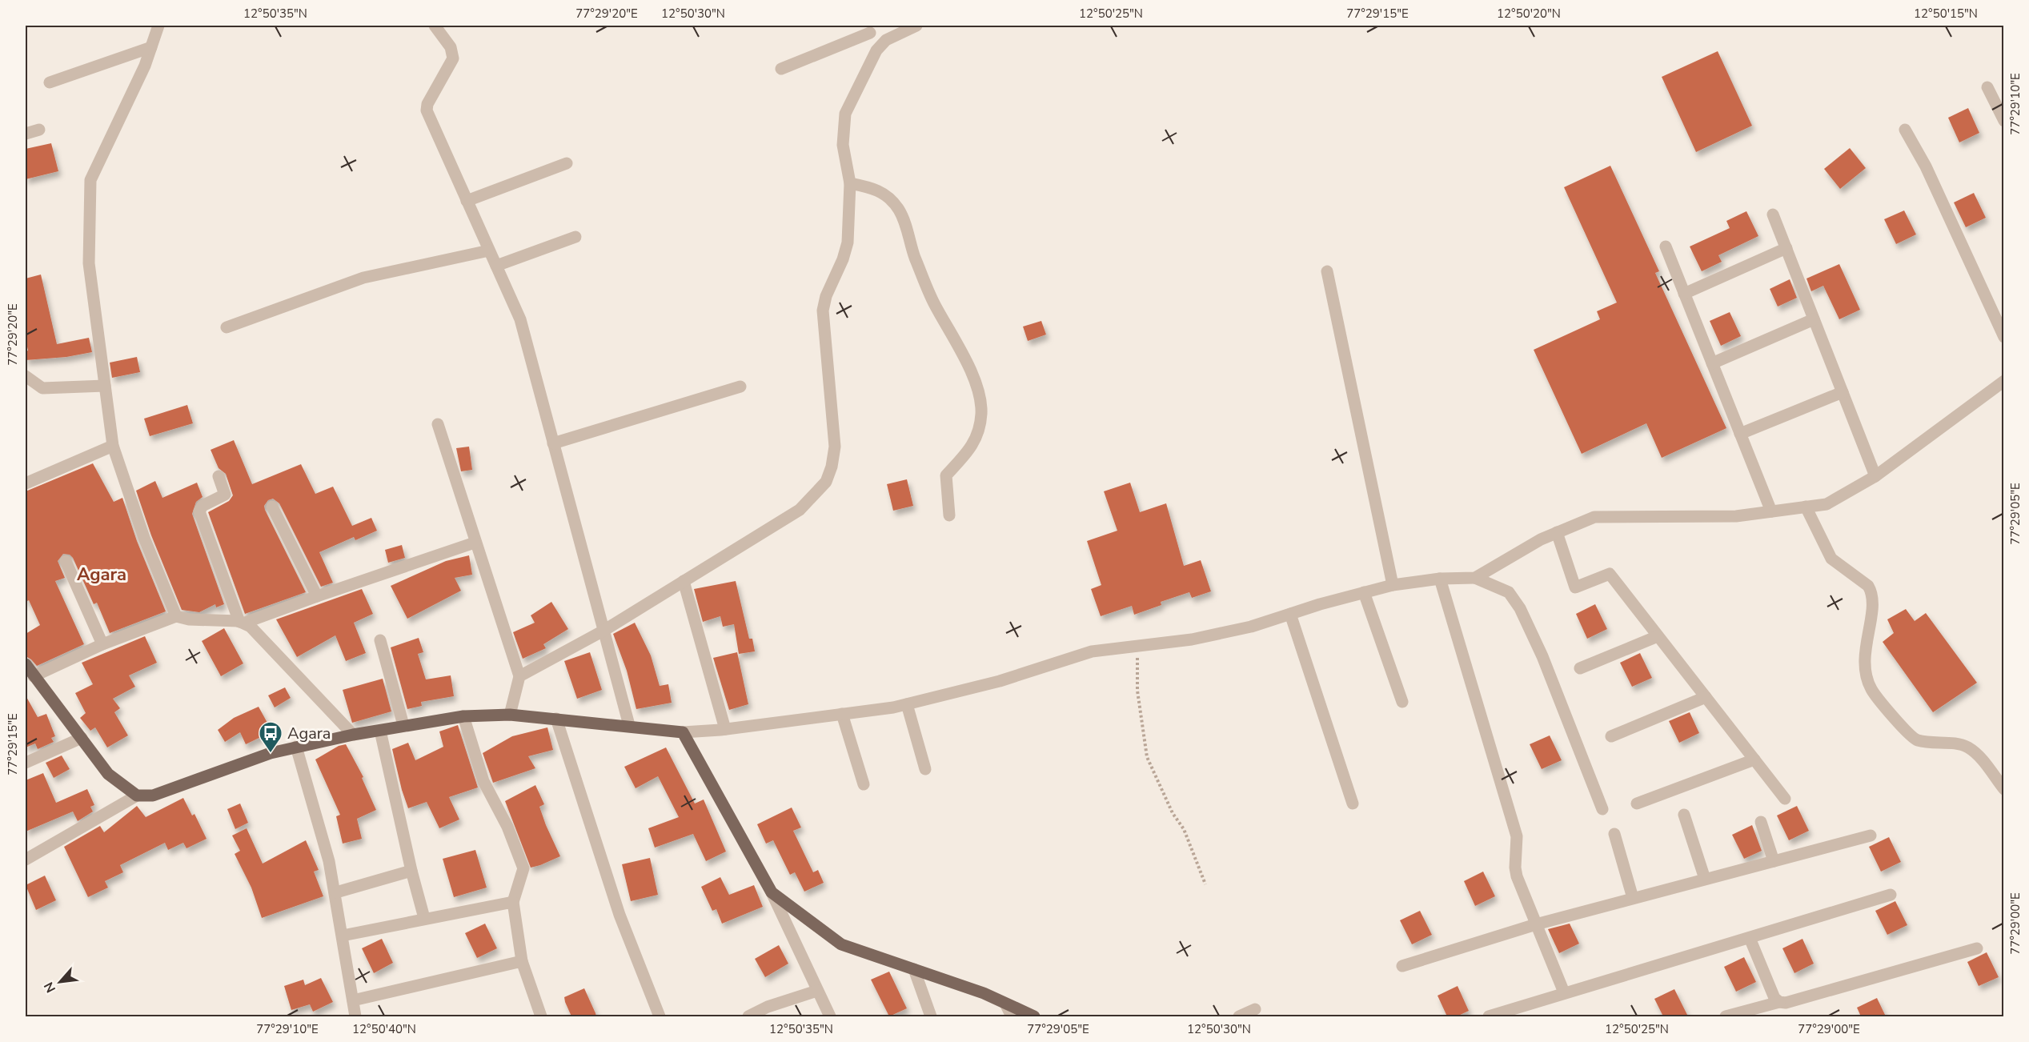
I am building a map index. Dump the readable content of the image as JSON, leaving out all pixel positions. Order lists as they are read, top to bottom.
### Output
{
  "districts": ["Agara"],
  "places": {
    "bus stop": ["Agara"]
  },
  "north": "bottom left",
  "coordinates": [
    "12°50'35\"N",
    "77°29'20\"E",
    "12°50'30\"N",
    "12°50'25\"N",
    "77°29'15\"E",
    "12°50'20\"N",
    "12°50'15\"N",
    "77°29'10\"E",
    "77°29'05\"E",
    "77°29'00\"E",
    "12°50'40\"N"
  ]
}
